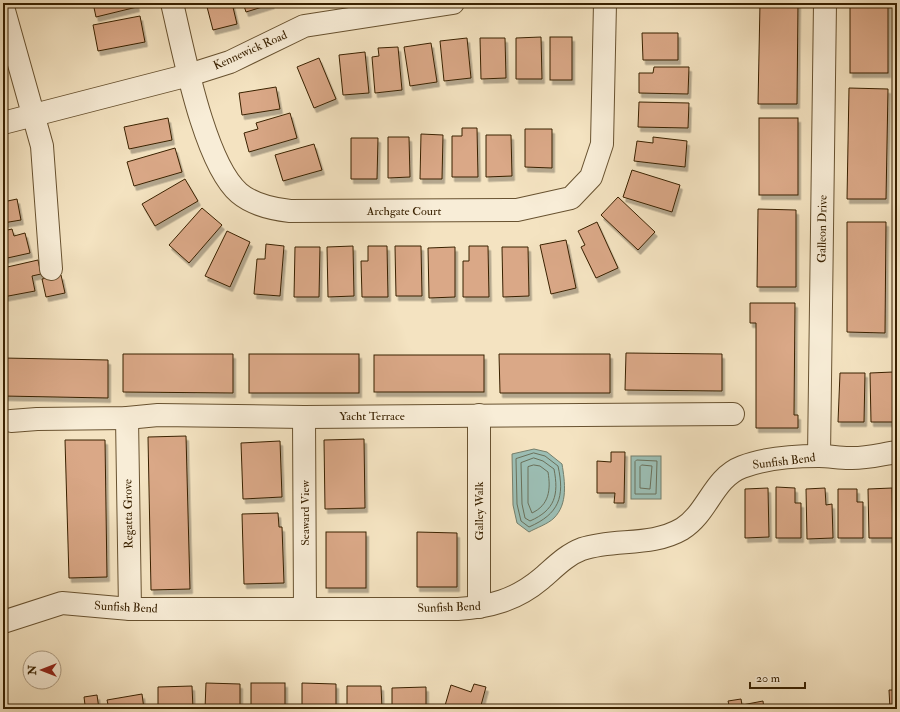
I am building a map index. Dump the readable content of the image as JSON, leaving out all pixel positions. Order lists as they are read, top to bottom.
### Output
{
  "streets": {
    "street": [
      "Kennewick Road",
      "Archgate Court",
      "Galleon Drive",
      "Yacht Terrace",
      "Sunfish Bend",
      "Galley Walk",
      "Seaward View",
      "Regatta Grove"
    ]
  },
  "crossings": [
    ["Kennewick Road", "Archgate Court"],
    ["Galleon Drive", "Sunfish Bend"],
    ["Yacht Terrace", "Galley Walk"],
    ["Yacht Terrace", "Seaward View"],
    ["Yacht Terrace", "Regatta Grove"],
    ["Sunfish Bend", "Galley Walk"],
    ["Sunfish Bend", "Seaward View"],
    ["Sunfish Bend", "Regatta Grove"]
  ],
  "scale_bar": "20 m",
  "north": "left"
}
